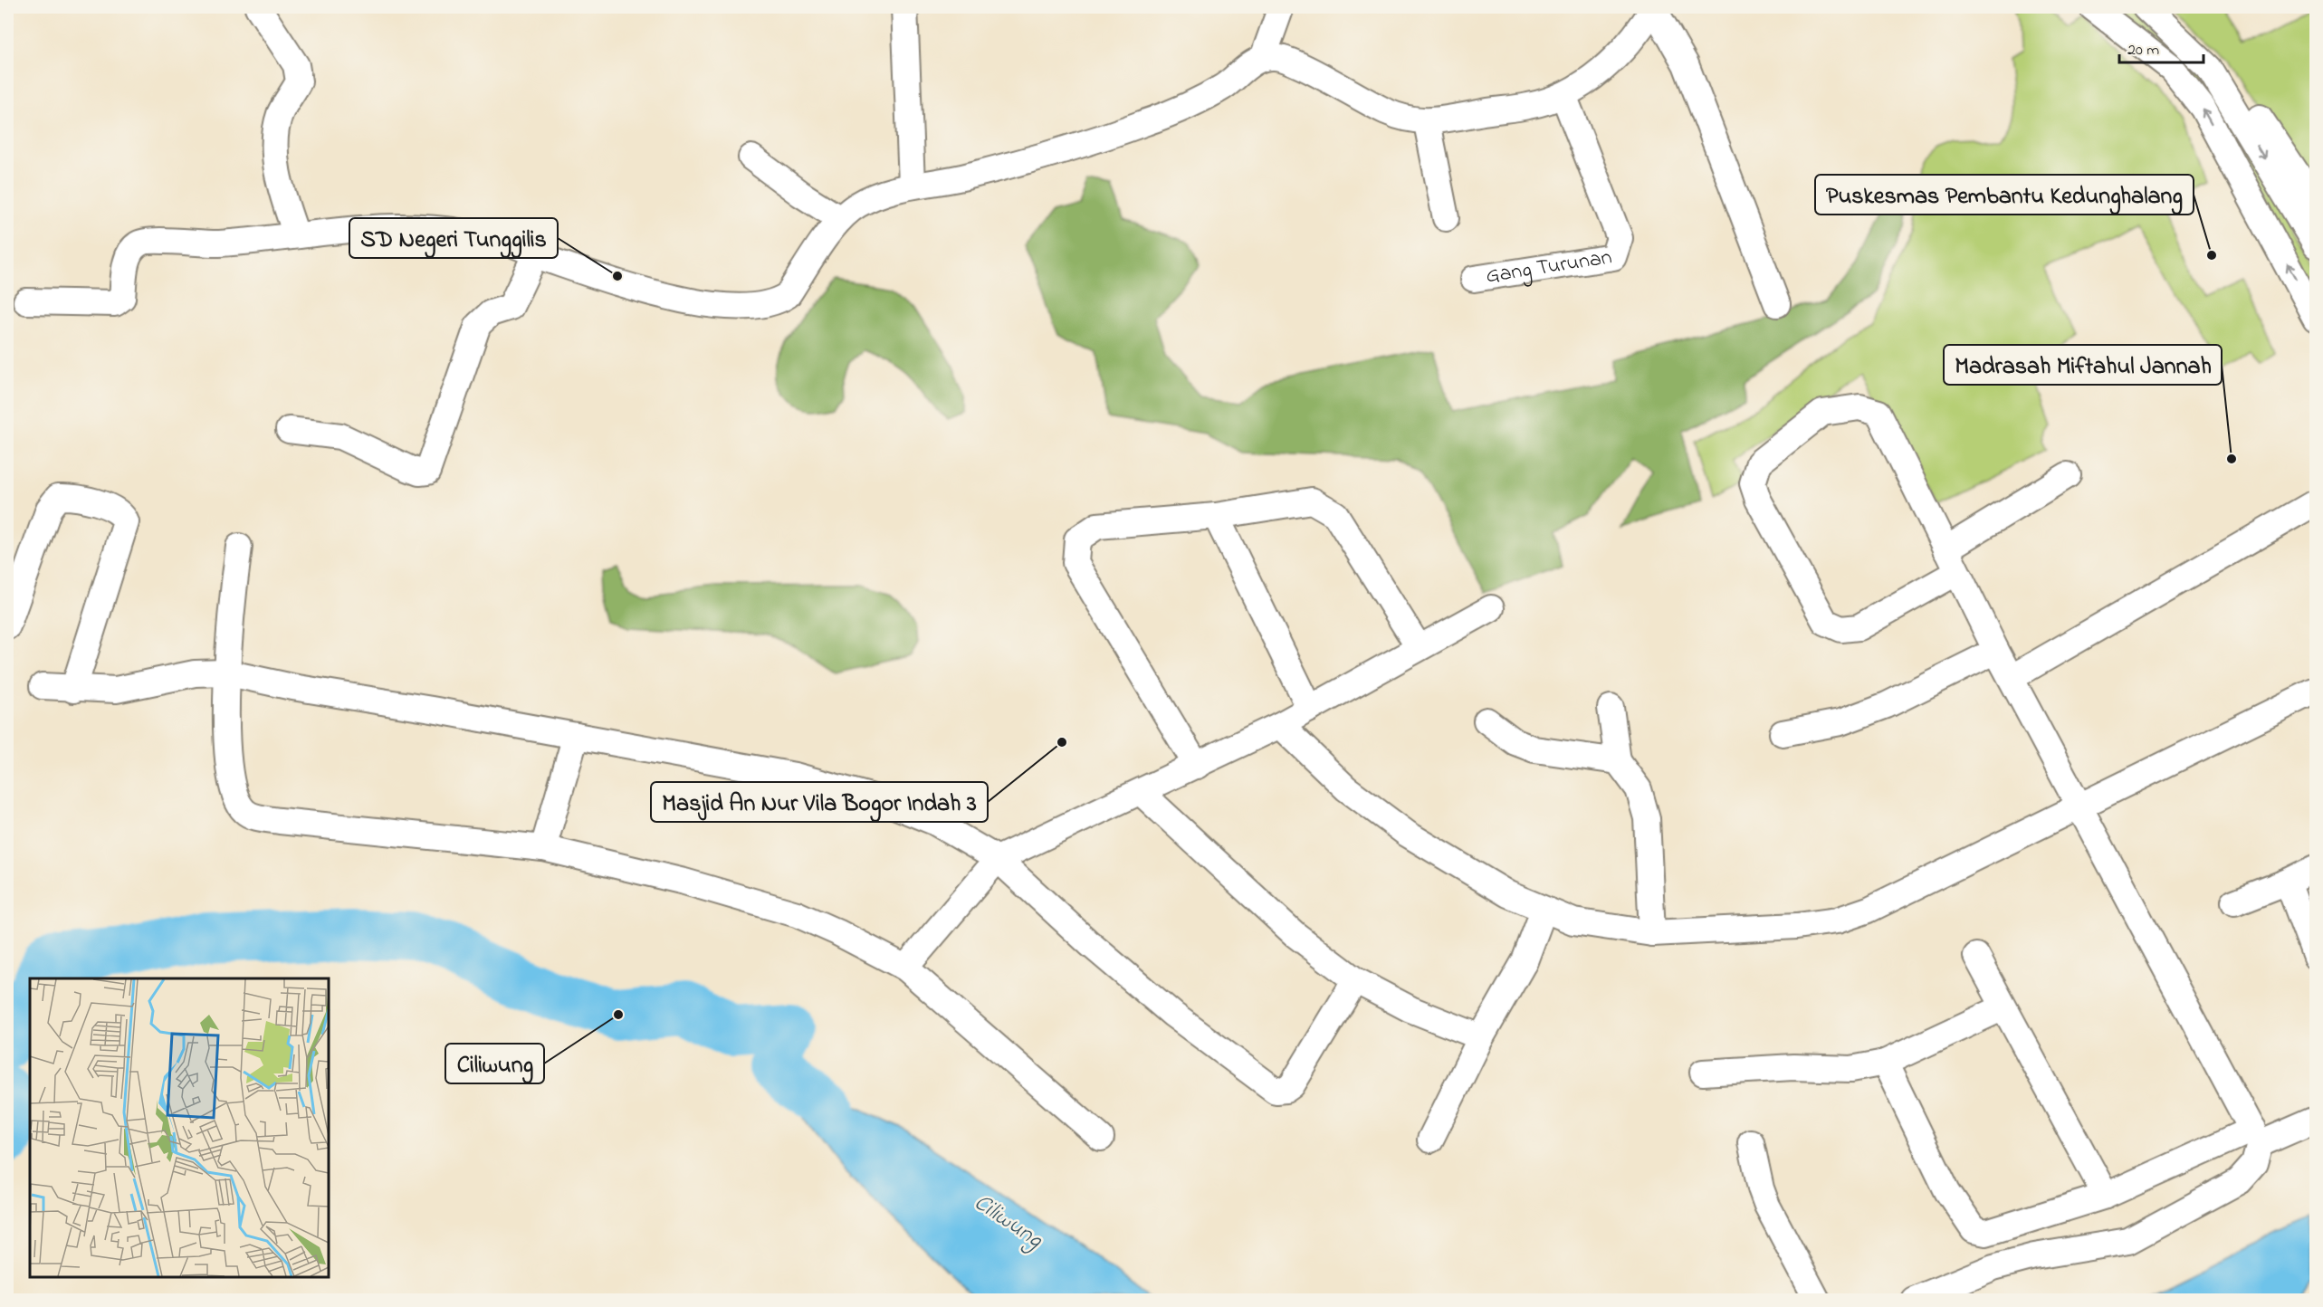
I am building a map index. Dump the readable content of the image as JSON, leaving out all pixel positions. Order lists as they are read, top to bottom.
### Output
{
  "streets": {
    "street": ["Gang Turunan"]
  },
  "water": ["Ciliwung"],
  "places": [
    "Puskesmas Pembantu Kedunghalang",
    "SD Negeri Tunggilis",
    "Madrasah Miftahul Jannah",
    "Masjid An Nur Vila Bogor Indah 3",
    "Ciliwung"
  ],
  "scale_bar": "20 m"
}
